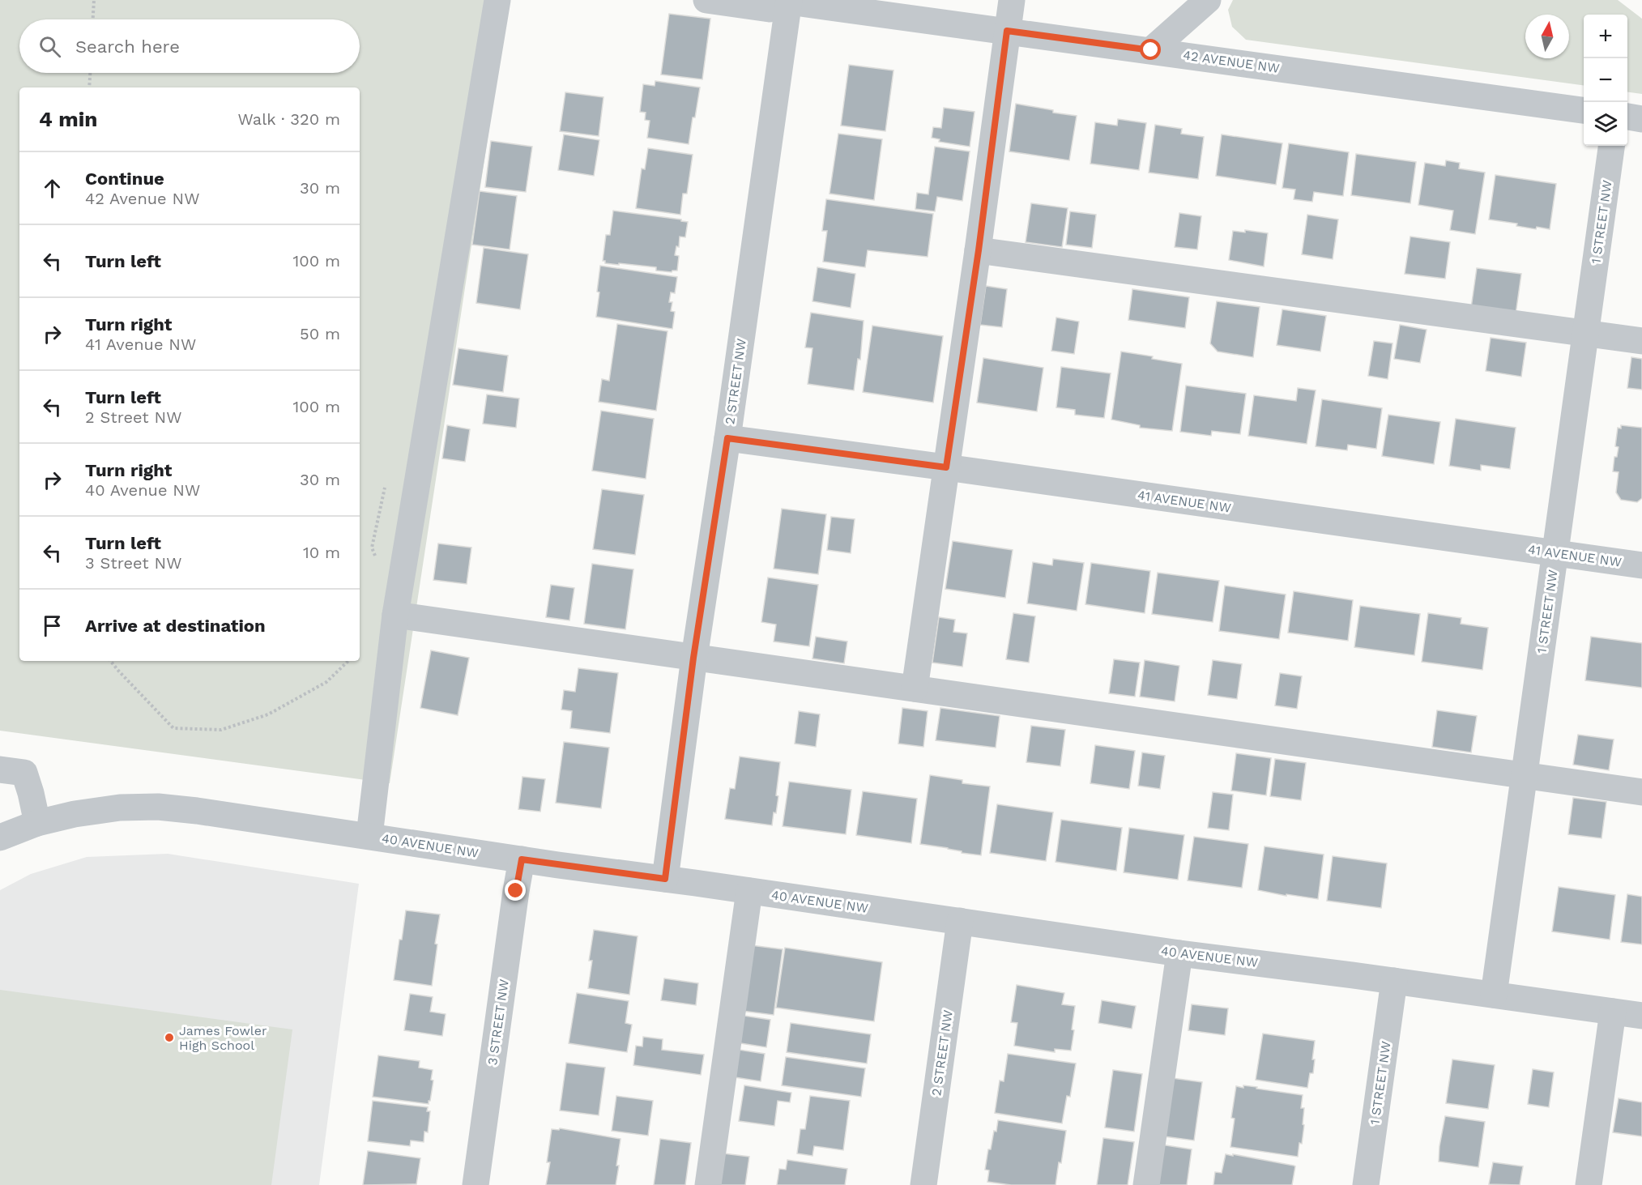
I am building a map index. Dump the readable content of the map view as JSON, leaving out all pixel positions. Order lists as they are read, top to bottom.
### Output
{
  "streets": {
    "street": [
      "42 AVENUE NW",
      "1 STREET NW",
      "2 STREET NW",
      "41 AVENUE NW",
      "40 AVENUE NW",
      "3 STREET NW"
    ]
  },
  "crossings": [
    ["42 AVENUE NW", "2 STREET NW"],
    ["1 STREET NW", "41 AVENUE NW"],
    ["1 STREET NW", "40 AVENUE NW"],
    ["2 STREET NW", "41 AVENUE NW"],
    ["2 STREET NW", "40 AVENUE NW"],
    ["40 AVENUE NW", "3 STREET NW"]
  ],
  "places": ["James Fowler High School"],
  "north": "top",
  "page": {
    "map_buttons": ["+", "−"],
    "search": "Search here",
    "heading": ["4 min", "Walk · 320 m"],
    "list": [
      ["Continue", "42 Avenue NW", "30 m"],
      ["Turn left", "100 m"],
      ["Turn right", "41 Avenue NW", "50 m"],
      ["Turn left", "2 Street NW", "100 m"],
      ["Turn right", "40 Avenue NW", "30 m"],
      ["Turn left", "3 Street NW", "10 m"],
      "Arrive at destination"
    ]
  }
}
